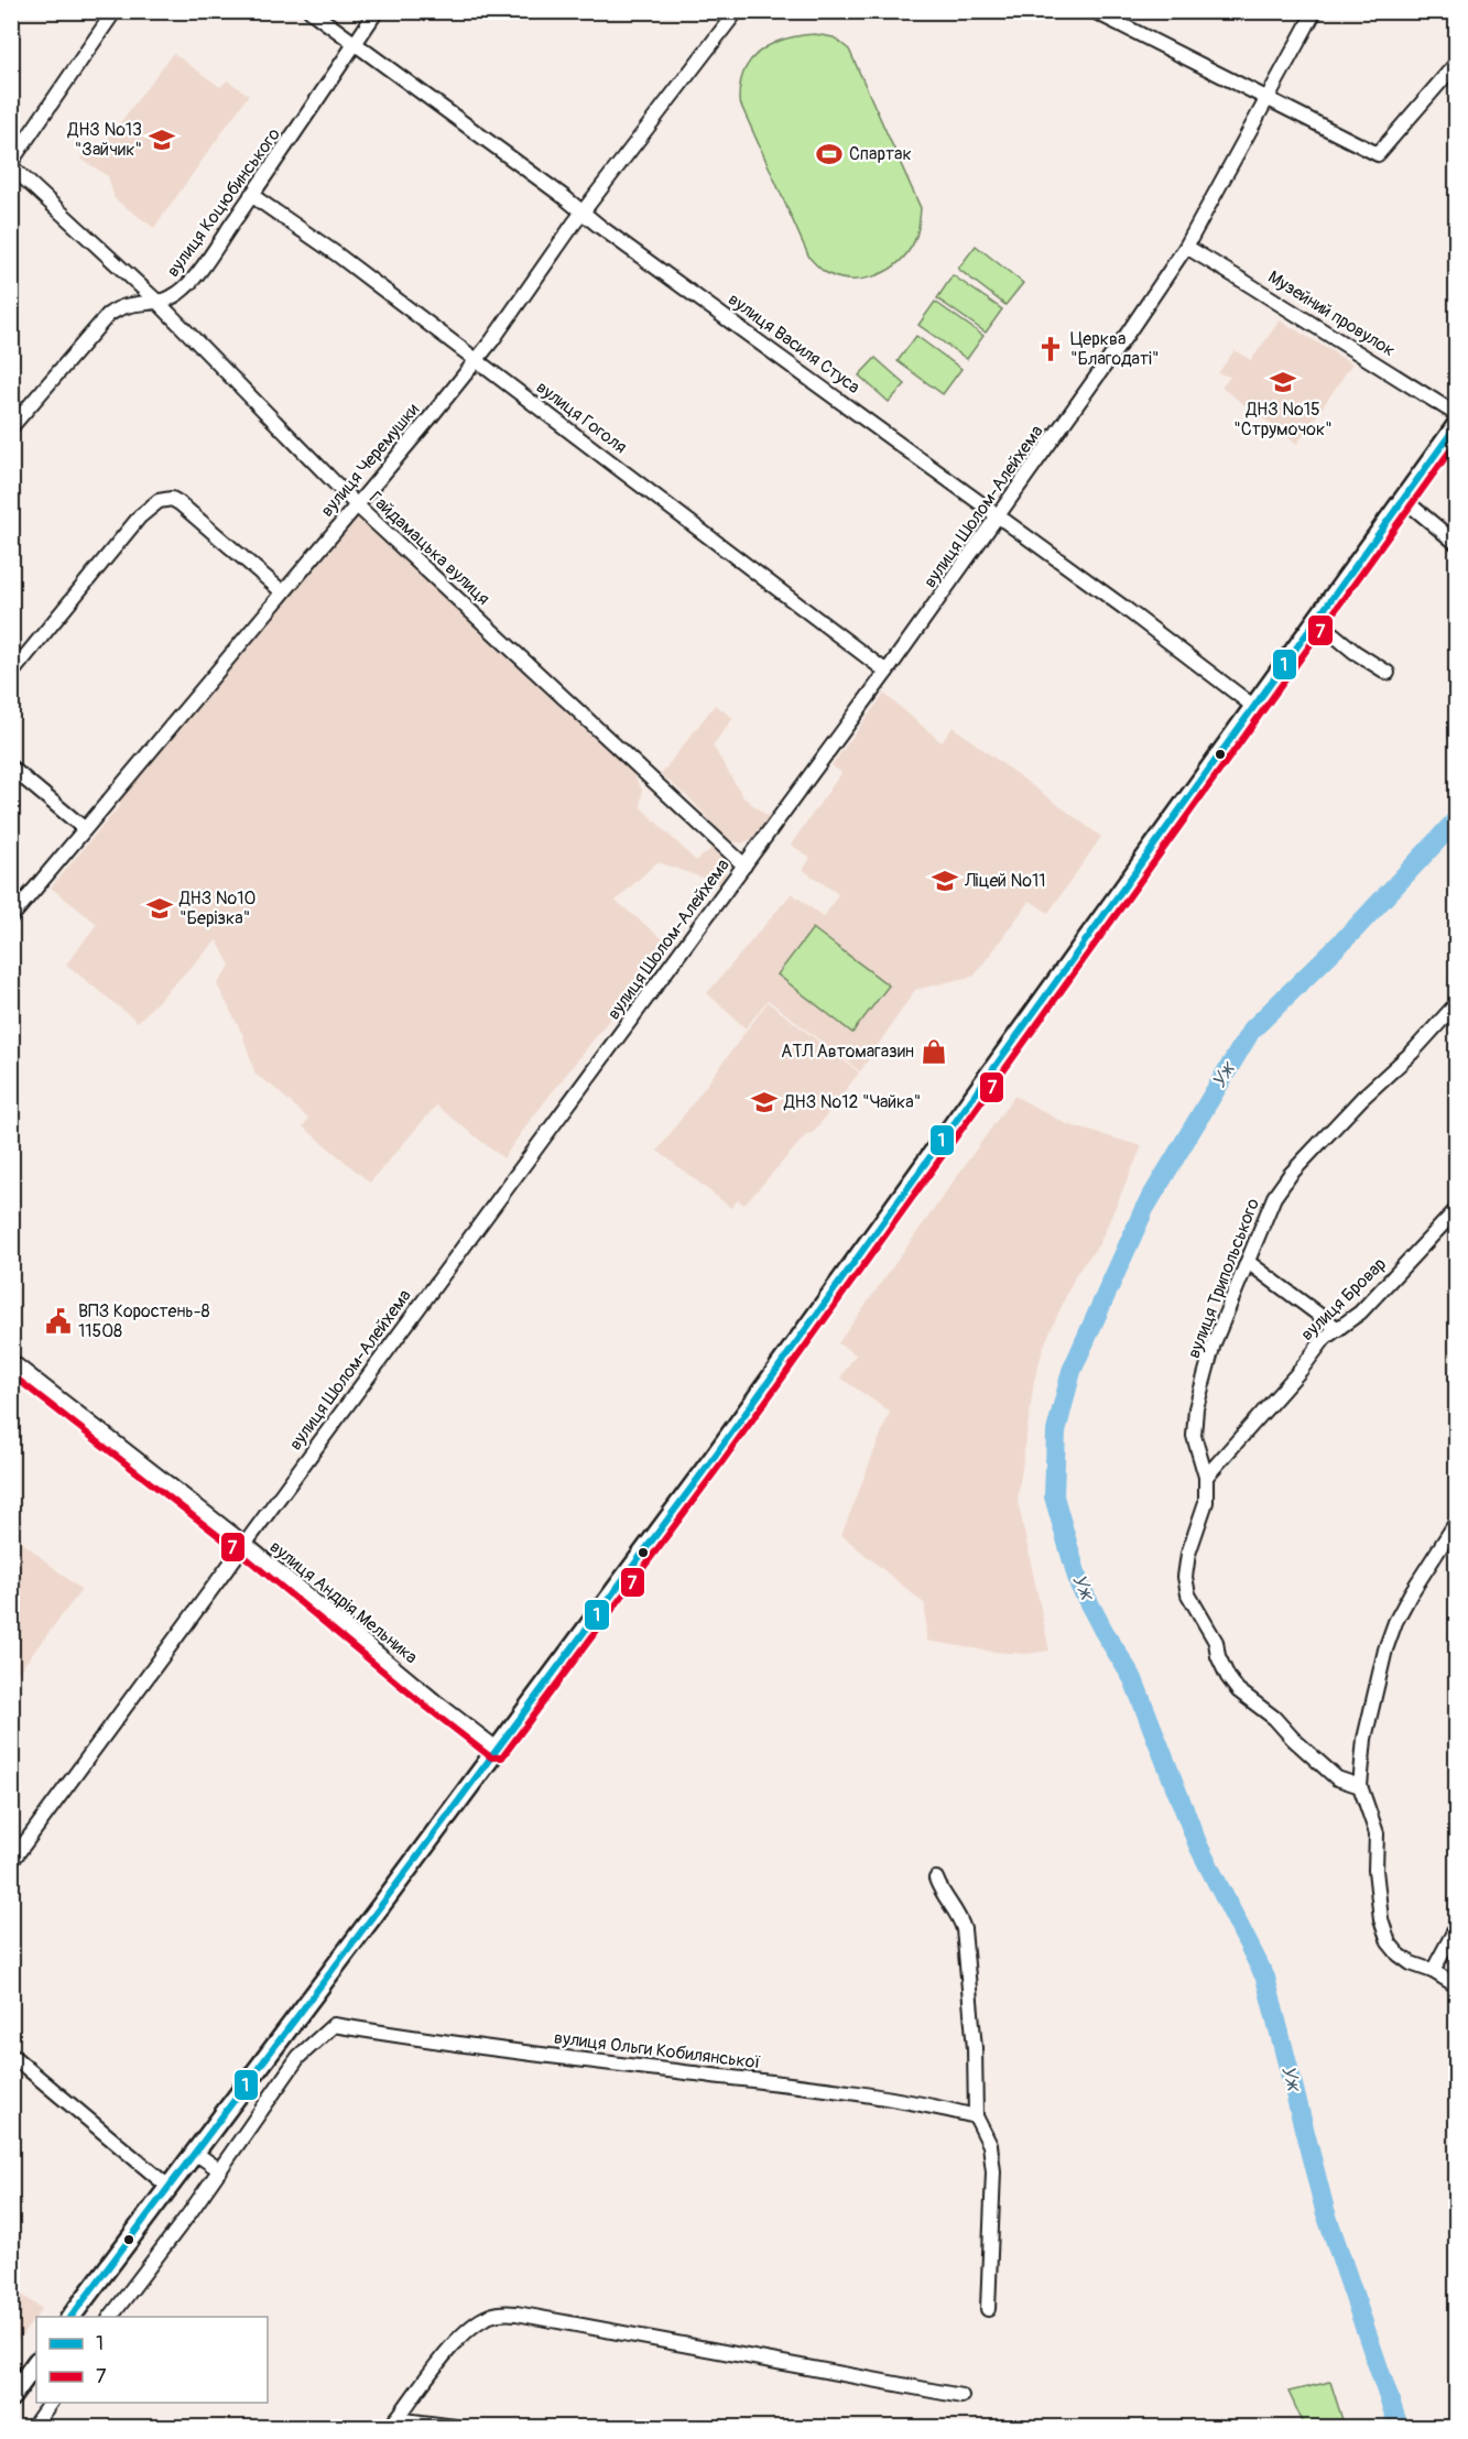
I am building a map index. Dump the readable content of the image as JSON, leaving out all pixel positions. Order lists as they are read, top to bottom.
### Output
{
  "streets": {
    "street": [
      "вулиця Коцюбинського",
      "Музейний провулок",
      "вулиця Василя Стуса",
      "вулиця Гоголя",
      "вулиця Черемушки",
      "вулиця Шолом-Алейхема",
      "Гайдамацька вулиця",
      "вулиця Трипольського",
      "вулиця Бровар",
      "вулиця Андрія Мельника",
      "вулиця Ольги Кобилянської"
    ]
  },
  "crossings": [
    ["вулиця Коцюбинського", "вулиця Василя Стуса"],
    ["вулиця Коцюбинського", "вулиця Гоголя"],
    ["вулиця Коцюбинського", "Гайдамацька вулиця"],
    ["Музейний провулок", "вулиця Шолом-Алейхема"],
    ["вулиця Василя Стуса", "вулиця Черемушки"],
    ["вулиця Василя Стуса", "вулиця Шолом-Алейхема"],
    ["вулиця Гоголя", "вулиця Черемушки"],
    ["вулиця Гоголя", "вулиця Шолом-Алейхема"],
    ["вулиця Черемушки", "Гайдамацька вулиця"],
    ["вулиця Шолом-Алейхема", "Гайдамацька вулиця"],
    ["вулиця Шолом-Алейхема", "вулиця Андрія Мельника"],
    ["вулиця Трипольського", "вулиця Бровар"]
  ],
  "water": ["Уж"],
  "places": {
    "school or university": [
      "ДНЗ №13 \"Зайчик\"",
      "ДНЗ №15 \"Струмочок\"",
      "Ліцей №11",
      "ДНЗ №10 \"Берізка\"",
      "ДНЗ №12 \"Чайка\""
    ],
    "sports": ["Спартак"],
    "church": ["Церква \"Благодаті\""],
    "shop": ["АТЛ Автомагазин"],
    "public building": ["ВПЗ Коростень-8 11508"]
  },
  "lines": ["transit line 1", "transit line 7"],
  "legend": ["1", "7"]
}
